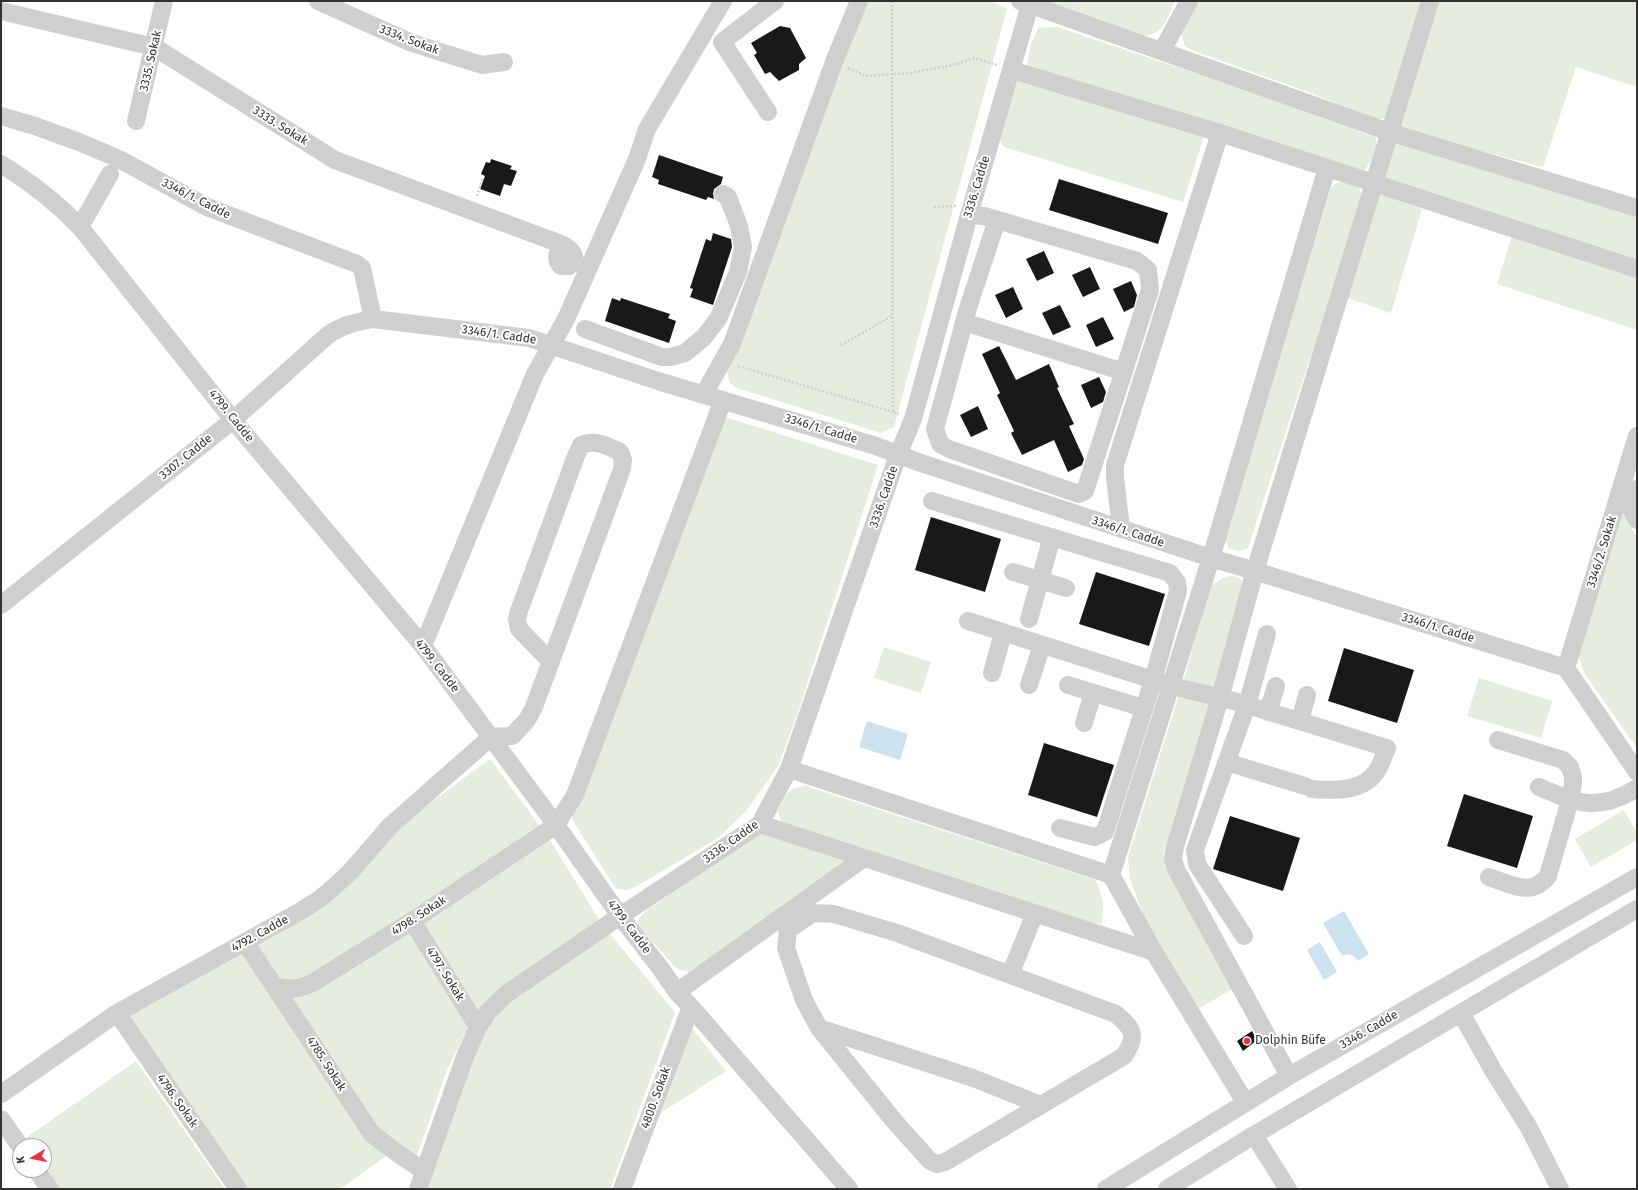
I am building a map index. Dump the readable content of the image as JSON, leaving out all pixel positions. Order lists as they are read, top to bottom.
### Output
{
  "streets": {
    "street": [
      "3334. Sokak",
      "3335. Sokak",
      "3333. Sokak",
      "3336. Cadde",
      "3346/1. Cadde",
      "4799. Cadde",
      "3307. Cadde",
      "3346/2. Sokak",
      "4798. Sokak",
      "4792. Cadde",
      "4797. Sokak",
      "3346. Cadde",
      "4785. Sokak",
      "4800. Sokak",
      "4796. Sokak"
    ]
  },
  "crossings": [
    ["3335. Sokak", "3333. Sokak"],
    ["3336. Cadde", "3346/1. Cadde"],
    ["3336. Cadde", "4799. Cadde"],
    ["3336. Cadde", "4797. Sokak"],
    ["3336. Cadde", "4785. Sokak"],
    ["3346/1. Cadde", "3307. Cadde"],
    ["3346/1. Cadde", "3346/2. Sokak"],
    ["4799. Cadde", "3307. Cadde"],
    ["4799. Cadde", "4798. Sokak"],
    ["4799. Cadde", "4792. Cadde"],
    ["4799. Cadde", "4800. Sokak"],
    ["4798. Sokak", "4797. Sokak"],
    ["4798. Sokak", "4785. Sokak"],
    ["4792. Cadde", "4785. Sokak"],
    ["4792. Cadde", "4796. Sokak"]
  ],
  "places": ["Dolphin Büfe"],
  "north": "left"
}
